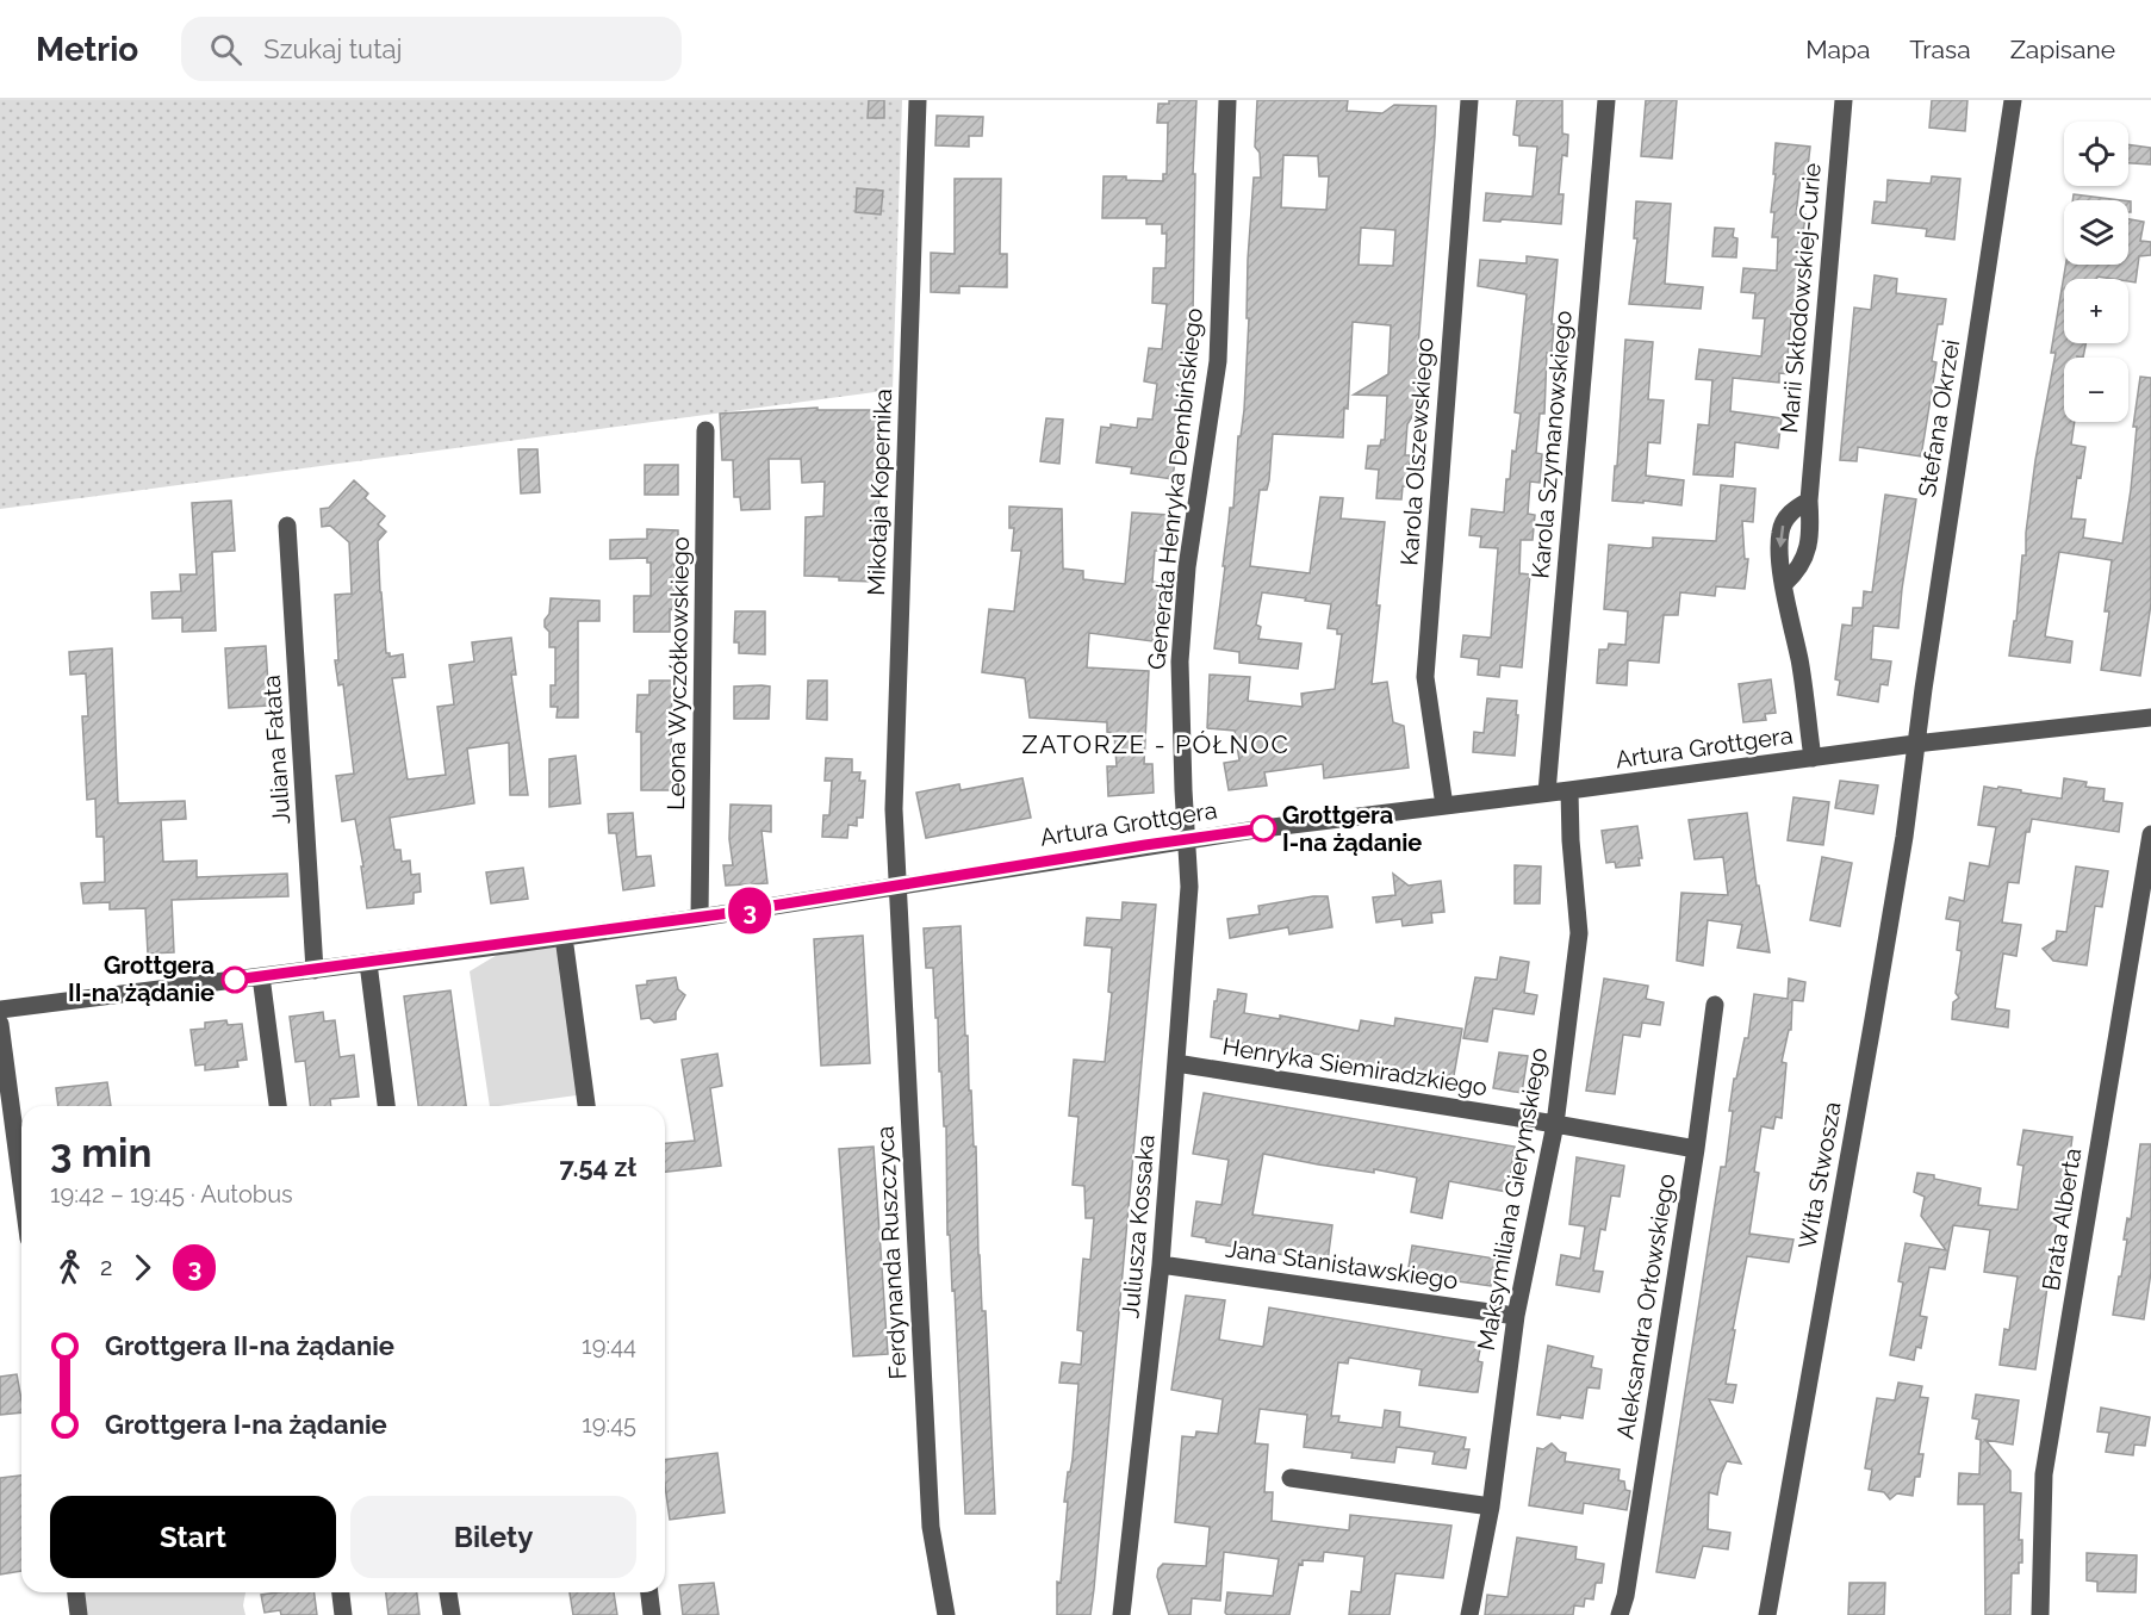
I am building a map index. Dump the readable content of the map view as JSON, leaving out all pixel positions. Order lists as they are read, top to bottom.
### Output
{
  "streets": {
    "street": [
      "Marii Skłodowskiej-Curie",
      "Stefana Okrzei",
      "Karola Szymanowskiego",
      "Karola Olszewskiego",
      "Generała Henryka Dembińskiego",
      "Mikołaja Kopernika",
      "Leona Wyczółkowskiego",
      "Artura Grottgera",
      "Juliana Fałata",
      "Henryka Siemiradzkiego",
      "Wita Stwosza",
      "Maksymiliana Gierymskiego",
      "Brata Alberta",
      "Juliusza Kossaka",
      "Ferdynanda Ruszczyca",
      "Jana Stanisławskiego",
      "Aleksandra Orłowskiego"
    ]
  },
  "crossings": [
    ["Stefana Okrzei", "Artura Grottgera"],
    ["Stefana Okrzei", "Wita Stwosza"],
    ["Karola Szymanowskiego", "Artura Grottgera"],
    ["Karola Olszewskiego", "Artura Grottgera"],
    ["Generała Henryka Dembińskiego", "Artura Grottgera"],
    ["Generała Henryka Dembińskiego", "Juliusza Kossaka"],
    ["Mikołaja Kopernika", "Artura Grottgera"],
    ["Mikołaja Kopernika", "Ferdynanda Ruszczyca"],
    ["Leona Wyczółkowskiego", "Artura Grottgera"],
    ["Artura Grottgera", "Juliana Fałata"],
    ["Artura Grottgera", "Wita Stwosza"],
    ["Artura Grottgera", "Maksymiliana Gierymskiego"],
    ["Artura Grottgera", "Juliusza Kossaka"],
    ["Artura Grottgera", "Ferdynanda Ruszczyca"],
    ["Henryka Siemiradzkiego", "Maksymiliana Gierymskiego"],
    ["Henryka Siemiradzkiego", "Juliusza Kossaka"],
    ["Henryka Siemiradzkiego", "Aleksandra Orłowskiego"],
    ["Maksymiliana Gierymskiego", "Jana Stanisławskiego"],
    ["Juliusza Kossaka", "Jana Stanisławskiego"]
  ],
  "districts": ["ZATORZE - PÓŁNOC"],
  "places": ["Grottgera I-na żądanie", "Grottgera II-na żądanie"],
  "lines": ["bus line 3"],
  "page": {
    "header": "Metrio",
    "search": "Szukaj tutaj",
    "nav": ["Mapa", "Trasa", "Zapisane"],
    "on_map": "3",
    "map_buttons": ["+", "−"],
    "heading": ["3 min", "19:42 – 19:45 · Autobus", "7.54 zł"],
    "legs": ["2", "3"],
    "list": [
      {
        "name": "Grottgera II-na żądanie",
        "value": "19:44"
      },
      {
        "name": "Grottgera I-na żądanie",
        "value": "19:45"
      }
    ],
    "buttons": ["Start", "Bilety"]
  }
}
